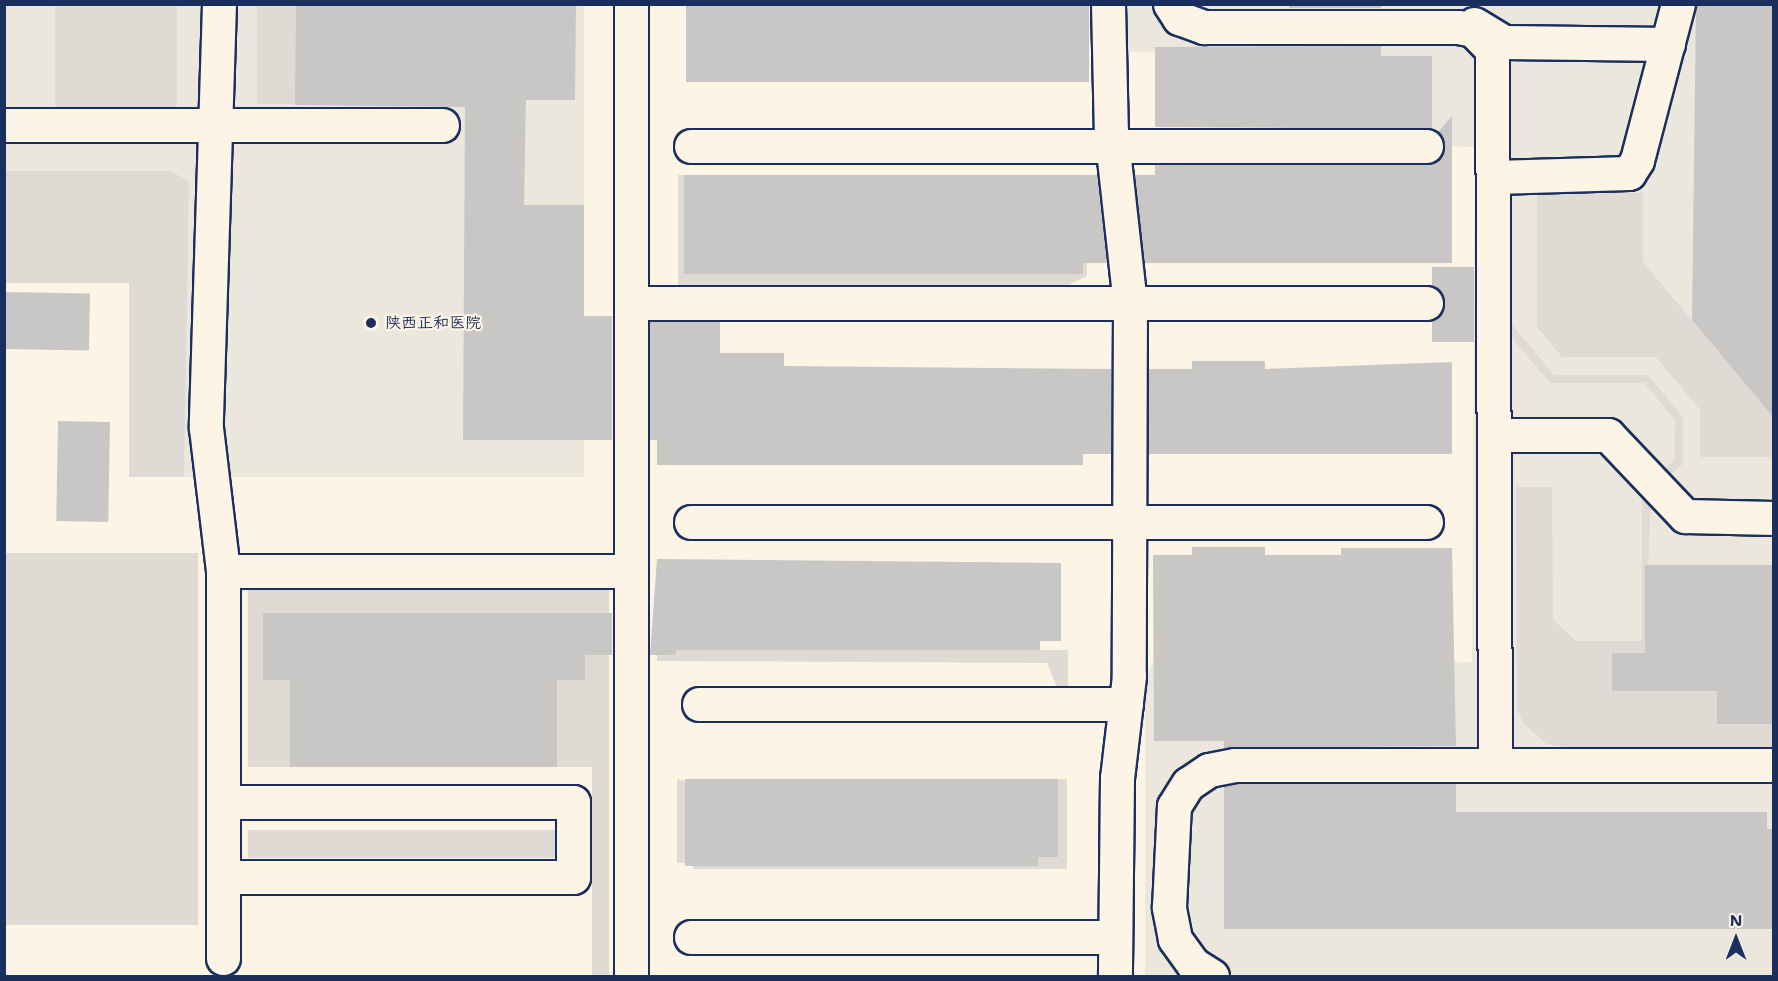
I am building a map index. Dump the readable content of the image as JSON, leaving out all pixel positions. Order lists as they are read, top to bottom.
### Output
{
  "places": ["陕西正和医院"],
  "north": "top"
}
